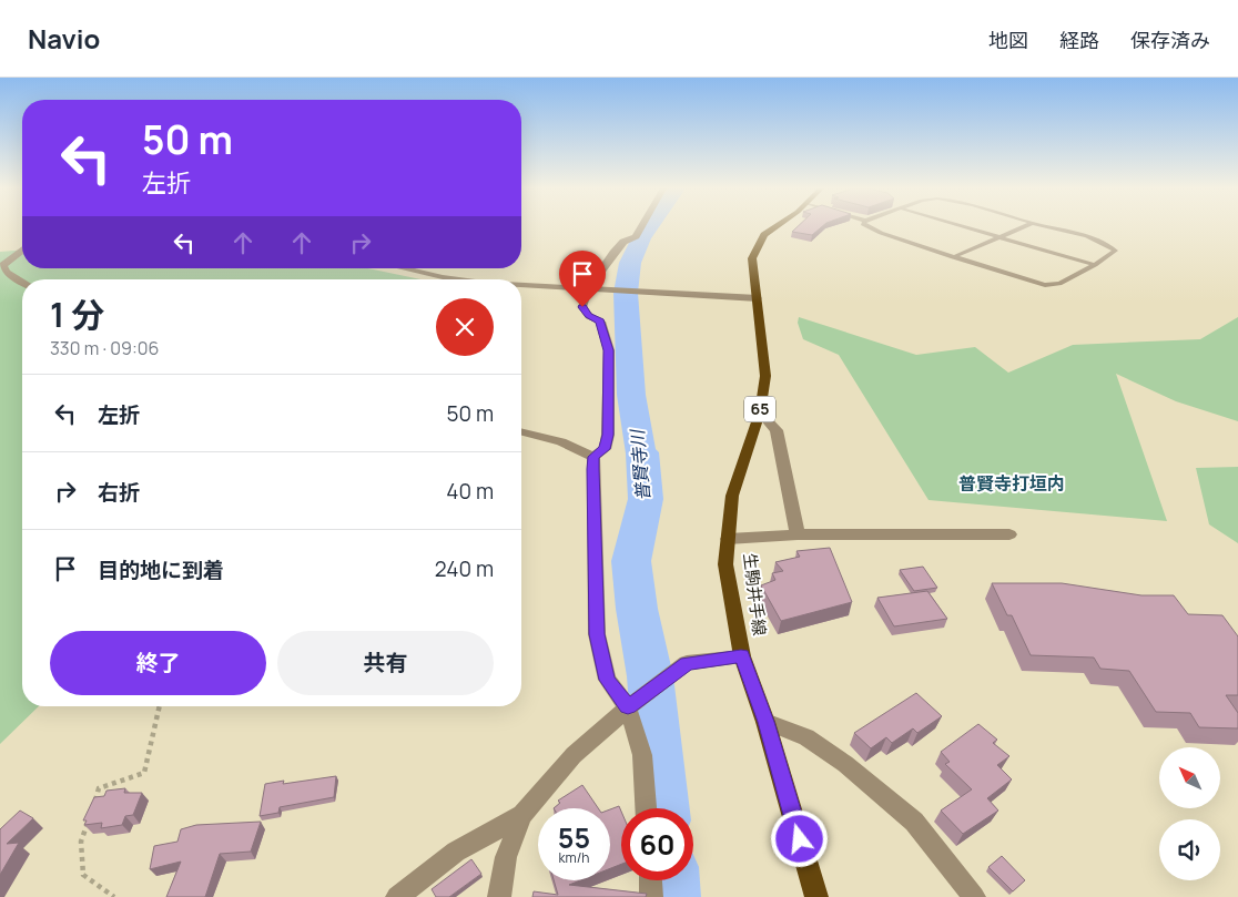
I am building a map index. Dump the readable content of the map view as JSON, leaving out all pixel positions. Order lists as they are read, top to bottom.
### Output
{
  "streets": {
    "main road": ["65", "生駒井手線"]
  },
  "districts": ["普賢寺打垣内"],
  "water": ["普賢寺川"],
  "north": "top left",
  "page": {
    "header": "Navio",
    "nav": ["地図", "経路", "保存済み"],
    "turn": ["50 m", "左折"],
    "heading": ["1 分", "330 m · 09:06"],
    "list": [
      {
        "name": "左折",
        "value": "50 m"
      },
      {
        "name": "右折",
        "value": "40 m"
      },
      {
        "name": "目的地に到着",
        "value": "240 m"
      }
    ],
    "buttons": ["終了", "共有"],
    "speed": "55 km/h",
    "limit": "60"
  }
}
